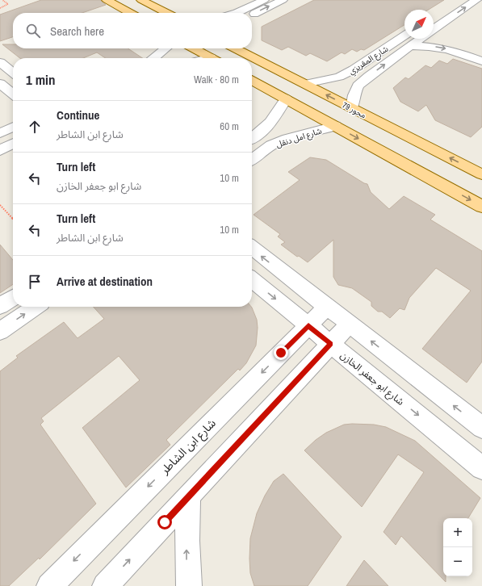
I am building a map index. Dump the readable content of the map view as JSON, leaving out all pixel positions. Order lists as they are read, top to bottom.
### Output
{
  "streets": {
    "main road": ["محور 79"],
    "street": [
      "شارع المقريزي",
      "شارع امل دنقل",
      "شارع ابو جعفر الخازن",
      "شارع ابن الشاطر"
    ]
  },
  "crossings": [
    ["شارع المقريزي", "محور 79"],
    ["شارع ابو جعفر الخازن", "شارع ابن الشاطر"]
  ],
  "north": "top right",
  "page": {
    "search": "Search here",
    "heading": ["1 min", "Walk · 80 m"],
    "list": [
      ["Continue", "شارع ابن الشاطر", "60 m"],
      ["Turn left", "شارع ابو جعفر الخازن", "10 m"],
      ["Turn left", "شارع ابن الشاطر", "10 m"],
      "Arrive at destination"
    ],
    "map_buttons": ["+", "−"]
  }
}
